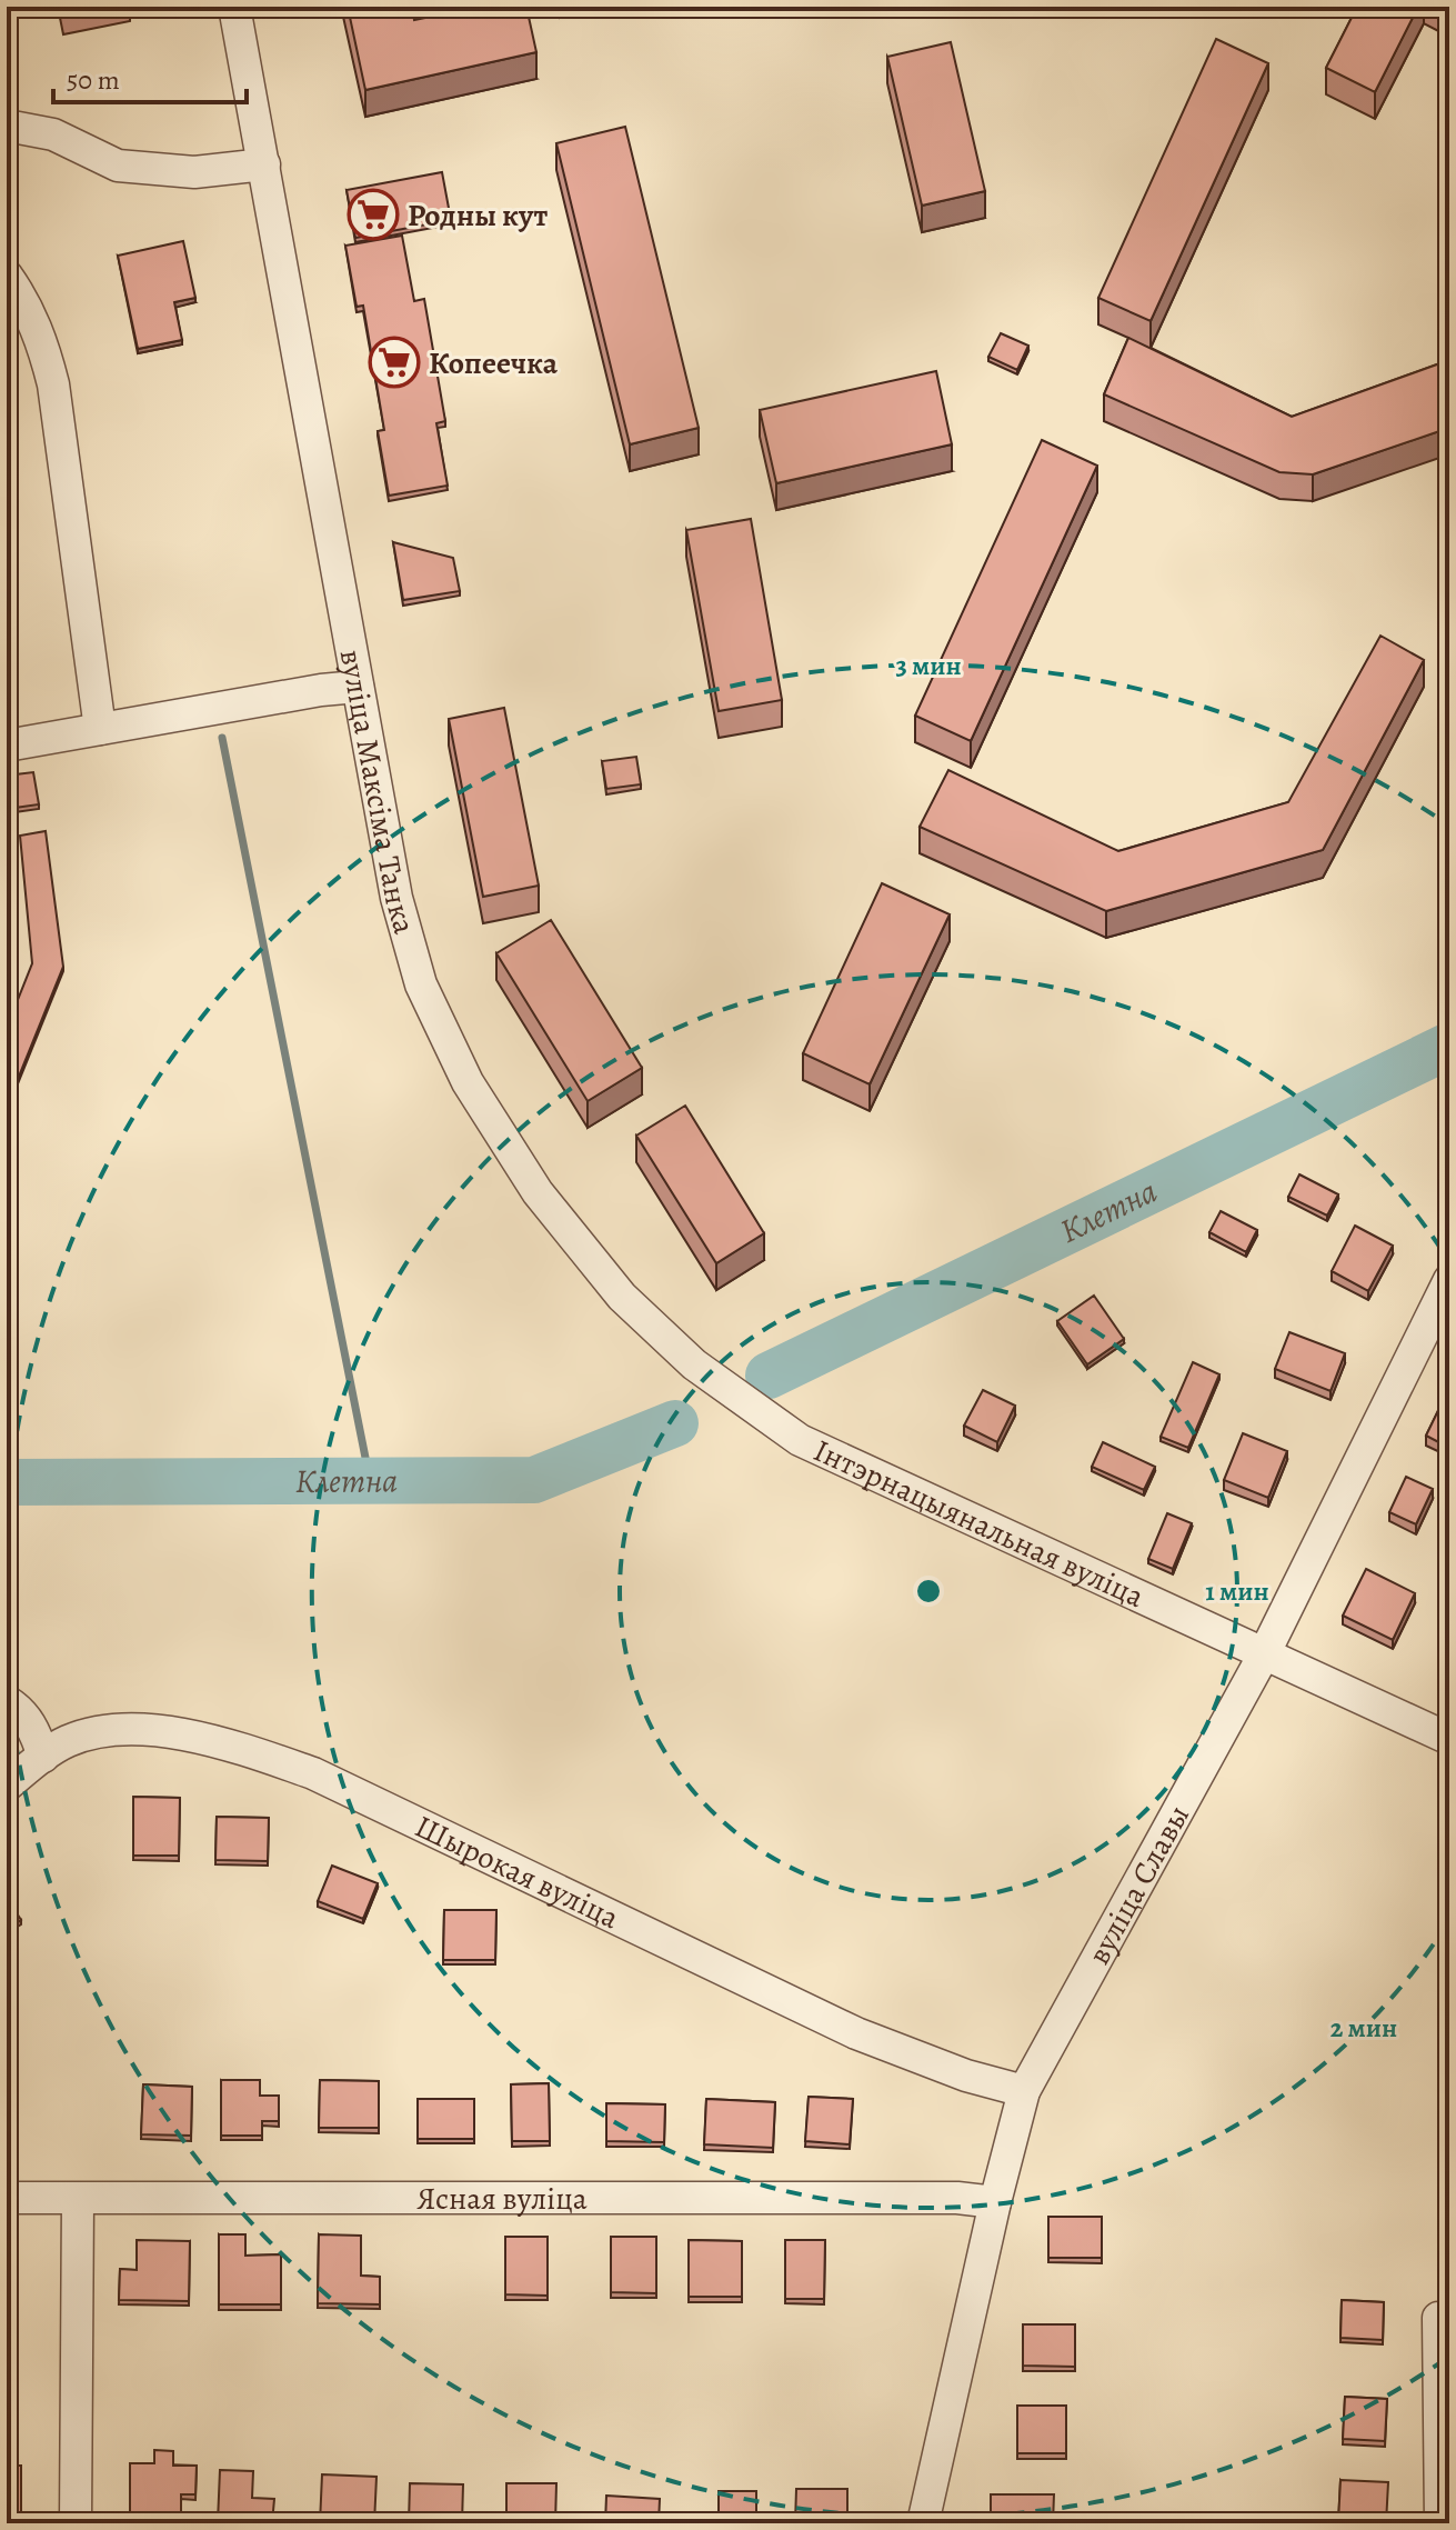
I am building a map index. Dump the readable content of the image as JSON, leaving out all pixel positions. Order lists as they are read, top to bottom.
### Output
{
  "streets": {
    "street": [
      "вуліца Максіма Танка",
      "Інтэрнацыянальная вуліца",
      "Шырокая вуліца",
      "вуліца Славы",
      "Ясная вуліца"
    ]
  },
  "crossings": [
    ["вуліца Максіма Танка", "Інтэрнацыянальная вуліца"],
    ["Інтэрнацыянальная вуліца", "вуліца Славы"],
    ["Шырокая вуліца", "вуліца Славы"],
    ["вуліца Славы", "Ясная вуліца"]
  ],
  "water": ["Клетна"],
  "places": {
    "supermarket": ["Родны кут", "Копеечка"]
  },
  "scale_bar": "50 m",
  "rings": ["3 мин", "1 мин", "2 мин"]
}
